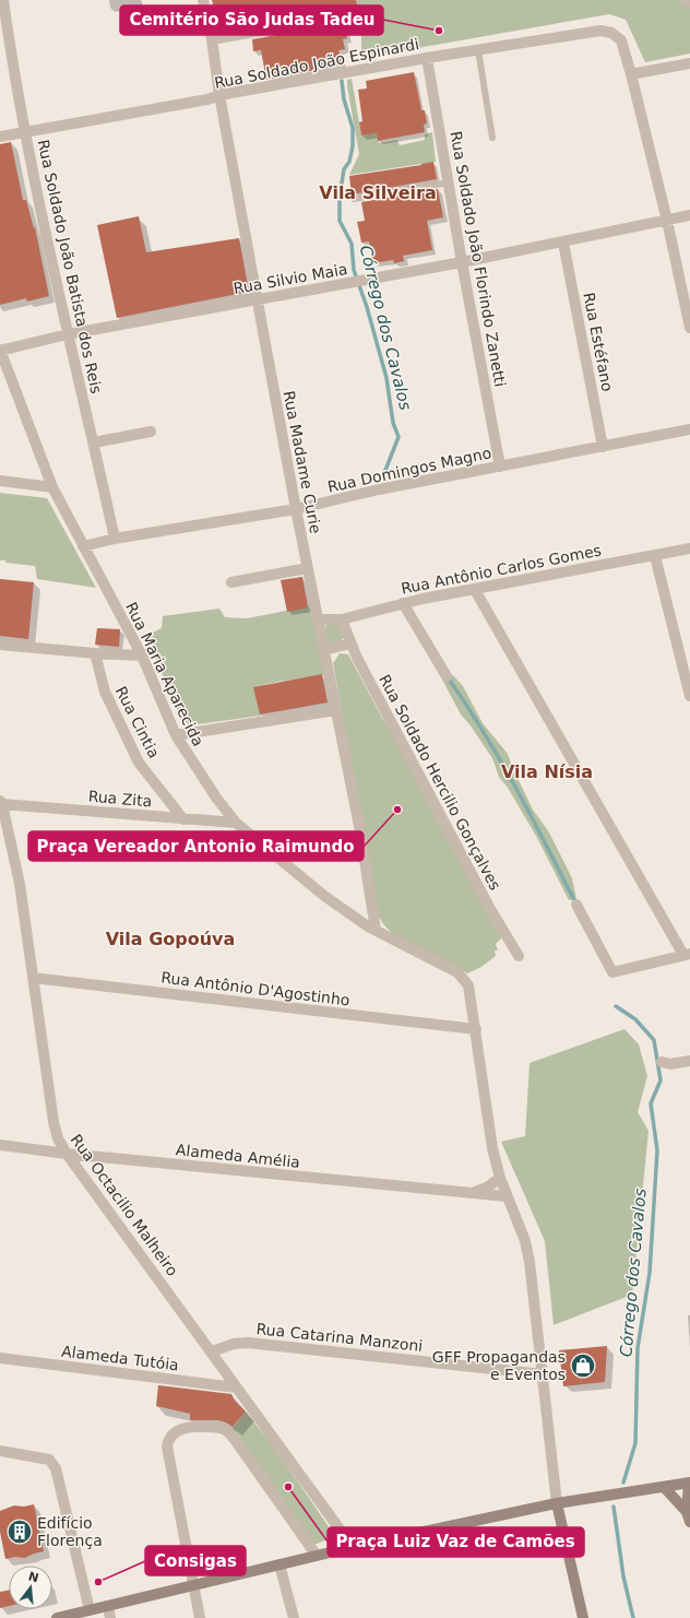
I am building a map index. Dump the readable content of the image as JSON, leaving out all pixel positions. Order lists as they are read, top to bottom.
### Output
{
  "streets": {
    "street": [
      "Rua Soldado João Espinardi",
      "Rua Soldado João Florindo Zanetti",
      "Rua Soldado João Batista dos Reis",
      "Rua Silvio Maia",
      "Rua Estéfano",
      "Rua Madame Curie",
      "Rua Domingos Magno",
      "Rua Antônio Carlos Gomes",
      "Rua Maria Aparecida",
      "Rua Cintia",
      "Rua Soldado Hercilio Gonçalves",
      "Rua Zita",
      "Rua Antônio D'Agostinho",
      "Alameda Amélia",
      "Rua Octacilio Malheiro",
      "Rua Catarina Manzoni",
      "Alameda Tutóia"
    ]
  },
  "crossings": [
    ["Rua Soldado João Espinardi", "Rua Soldado João Florindo Zanetti"],
    ["Rua Soldado João Espinardi", "Rua Soldado João Batista dos Reis"],
    ["Rua Soldado João Espinardi", "Rua Silvio Maia"],
    ["Rua Soldado João Espinardi", "Rua Madame Curie"],
    ["Rua Soldado João Florindo Zanetti", "Rua Silvio Maia"],
    ["Rua Soldado João Florindo Zanetti", "Rua Domingos Magno"],
    ["Rua Soldado João Batista dos Reis", "Rua Silvio Maia"],
    ["Rua Soldado João Batista dos Reis", "Rua Domingos Magno"],
    ["Rua Silvio Maia", "Rua Estéfano"],
    ["Rua Silvio Maia", "Rua Madame Curie"],
    ["Rua Silvio Maia", "Rua Maria Aparecida"],
    ["Rua Estéfano", "Rua Domingos Magno"],
    ["Rua Madame Curie", "Rua Domingos Magno"],
    ["Rua Madame Curie", "Rua Antônio Carlos Gomes"],
    ["Rua Madame Curie", "Rua Maria Aparecida"],
    ["Rua Domingos Magno", "Rua Maria Aparecida"],
    ["Rua Antônio Carlos Gomes", "Rua Soldado Hercilio Gonçalves"],
    ["Rua Maria Aparecida", "Rua Zita"],
    ["Rua Maria Aparecida", "Rua Antônio D'Agostinho"],
    ["Rua Maria Aparecida", "Alameda Amélia"],
    ["Rua Maria Aparecida", "Rua Catarina Manzoni"],
    ["Rua Cintia", "Rua Zita"],
    ["Rua Zita", "Rua Octacilio Malheiro"],
    ["Rua Antônio D'Agostinho", "Rua Octacilio Malheiro"],
    ["Alameda Amélia", "Rua Octacilio Malheiro"],
    ["Rua Octacilio Malheiro", "Rua Catarina Manzoni"],
    ["Rua Octacilio Malheiro", "Alameda Tutóia"]
  ],
  "districts": ["Vila Silveira", "Vila Nísia", "Vila Gopoúva"],
  "water": ["Córrego dos Cavalos"],
  "places": {
    "other": [
      "Cemitério São Judas Tadeu",
      "Praça Vereador Antonio Raimundo",
      "Praça Luiz Vaz de Camões",
      "Consigas"
    ],
    "shop": ["GFF Propagandas e Eventos"],
    "building": ["Edifício Florença"]
  },
  "north": "top"
}
